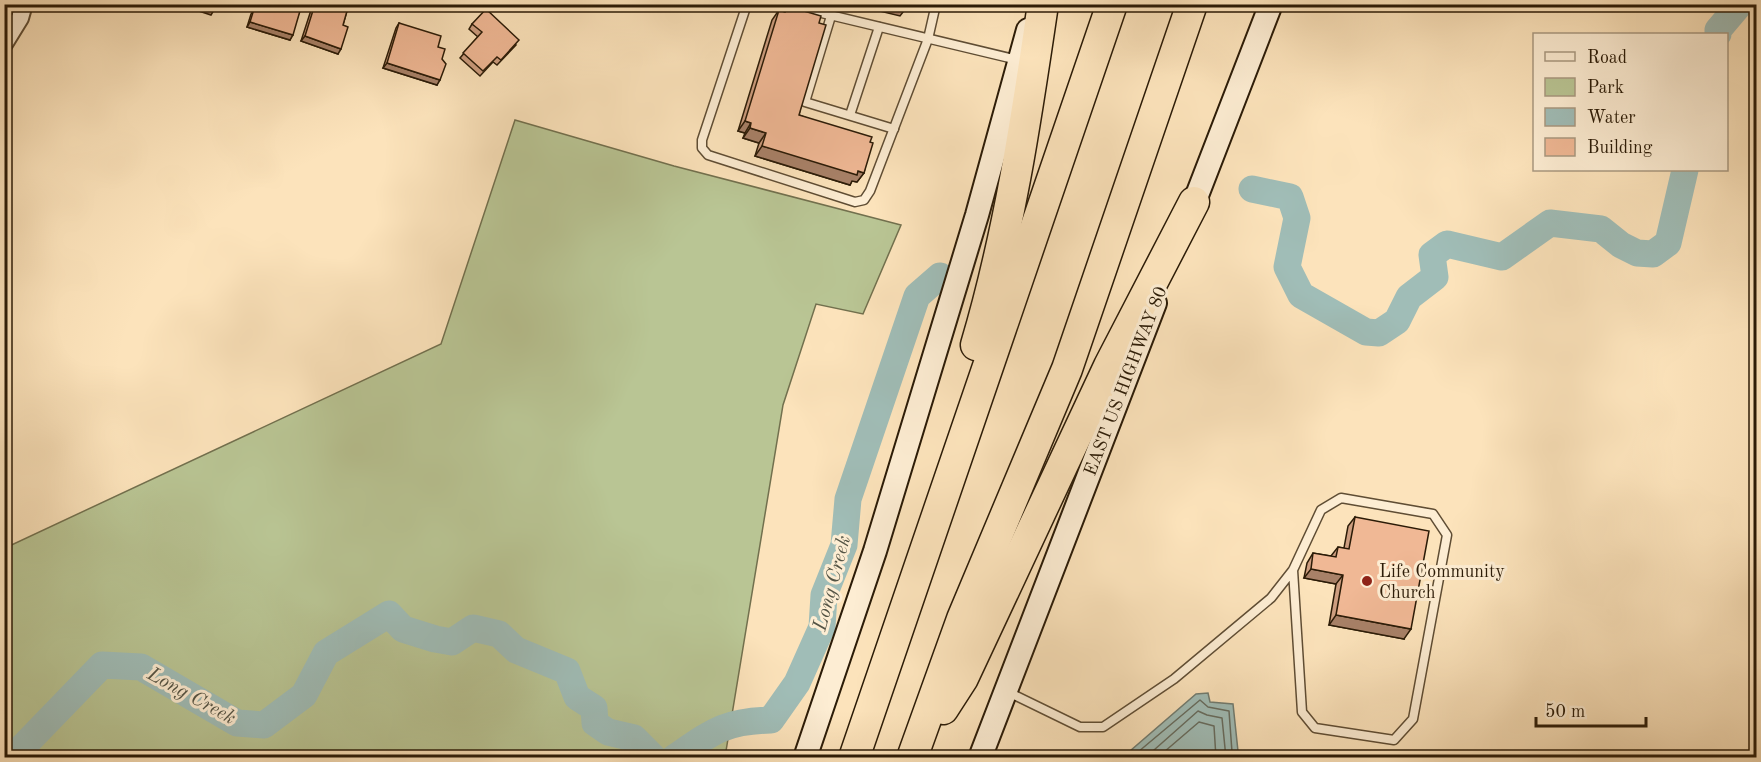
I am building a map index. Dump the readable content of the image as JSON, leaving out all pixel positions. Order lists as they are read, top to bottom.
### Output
{
  "streets": {
    "main road": ["EAST US HIGHWAY 80"]
  },
  "water": ["Long Creek"],
  "places": ["Life Community Church"],
  "legend": [
    "Road",
    "Park",
    "Water",
    "Building"
  ],
  "scale_bar": "50 m"
}
